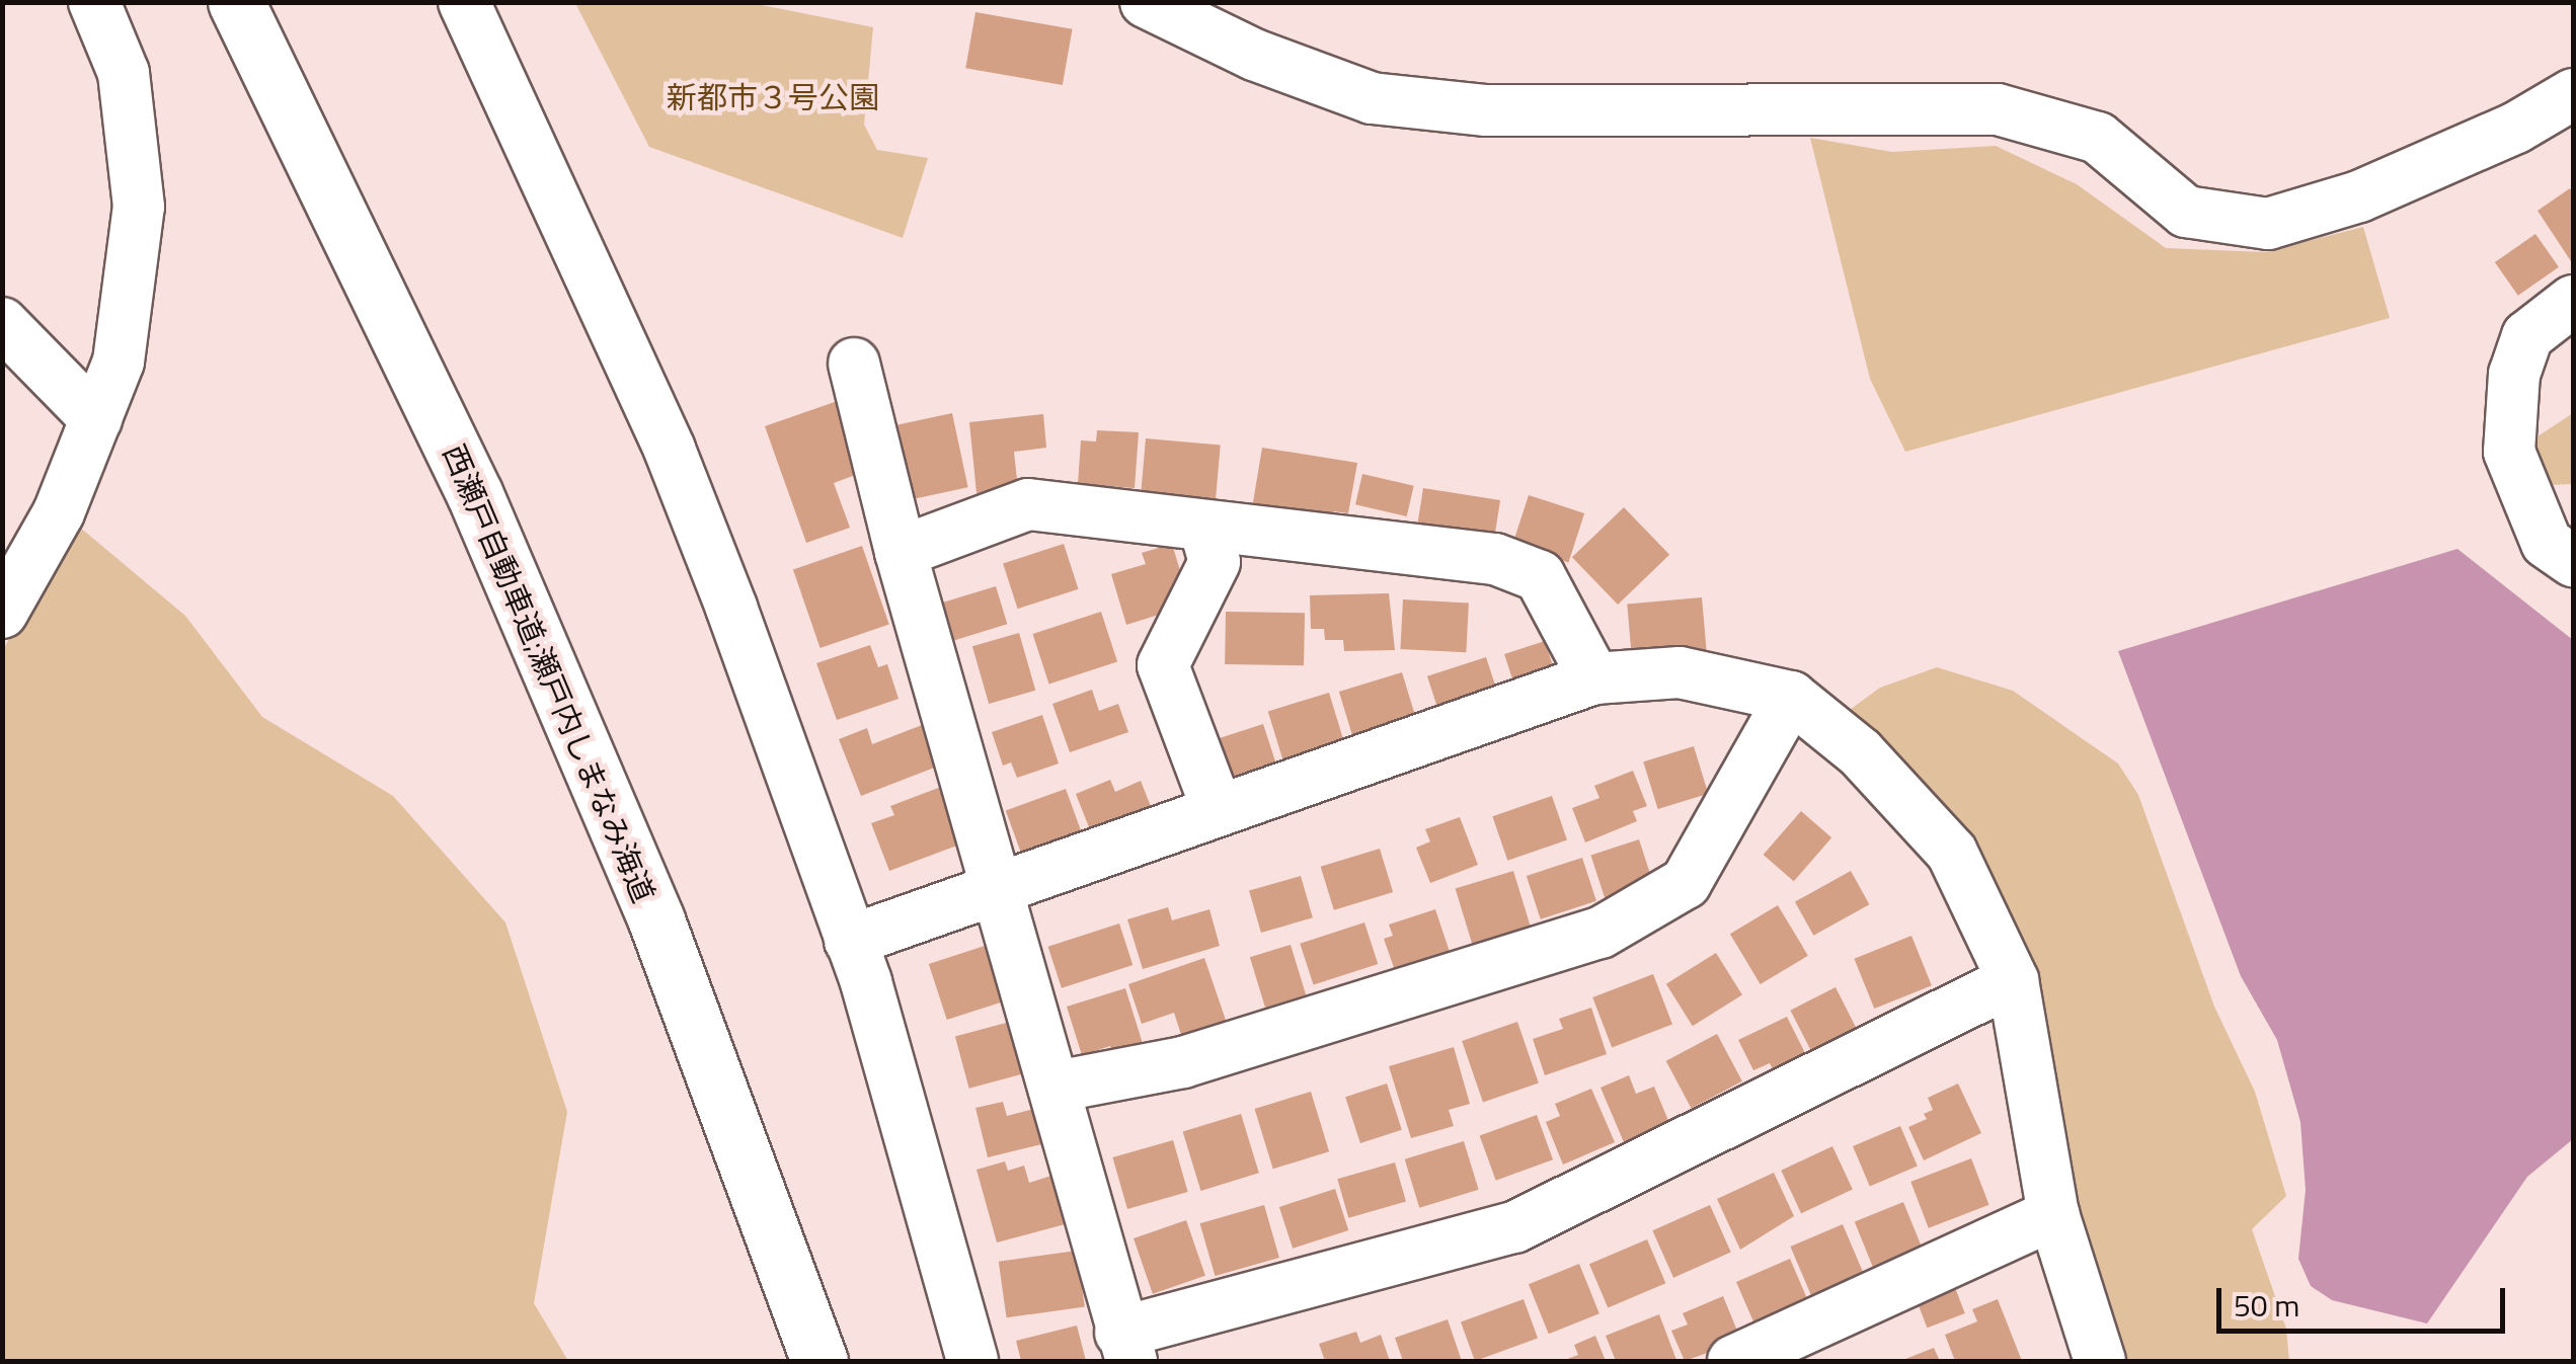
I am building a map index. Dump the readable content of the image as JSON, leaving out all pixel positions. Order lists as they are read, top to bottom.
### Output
{
  "streets": {
    "highway": ["西瀬戸自動車道;瀬戸内しまなみ海道"]
  },
  "parks": ["新都市３号公園"],
  "scale_bar": "50 m"
}
